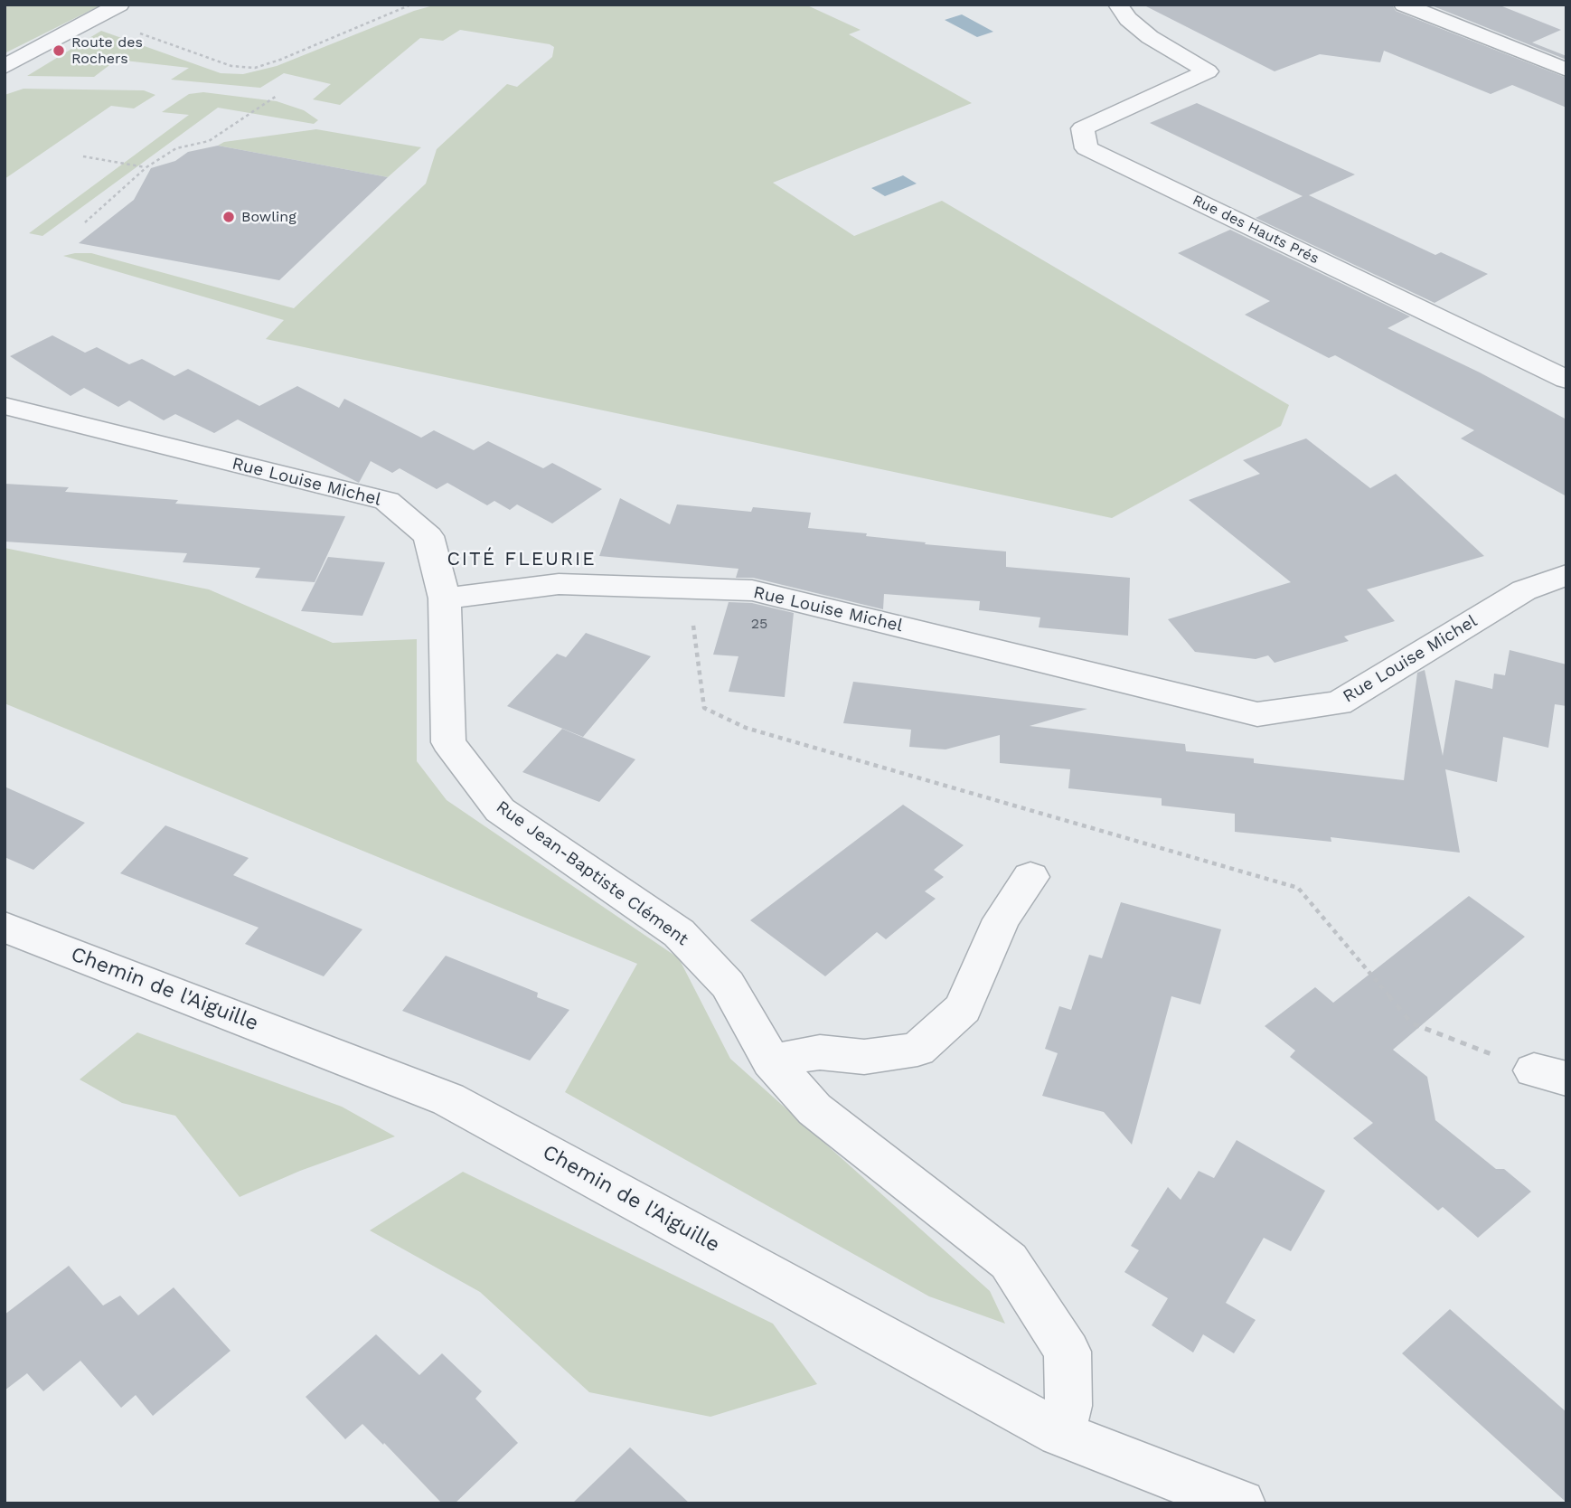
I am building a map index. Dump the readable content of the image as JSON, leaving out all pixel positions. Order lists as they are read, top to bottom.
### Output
{
  "streets": {
    "street": [
      "Rue des Hauts Prés",
      "Rue Louise Michel",
      "Rue Jean-Baptiste Clément",
      "Chemin de l'Aiguille"
    ]
  },
  "crossings": [
    ["Rue Louise Michel", "Rue Jean-Baptiste Clément"],
    ["Rue Jean-Baptiste Clément", "Chemin de l'Aiguille"]
  ],
  "districts": ["CITÉ FLEURIE"],
  "places": ["Route des Rochers", "Bowling"],
  "house_numbers": ["25"]
}
